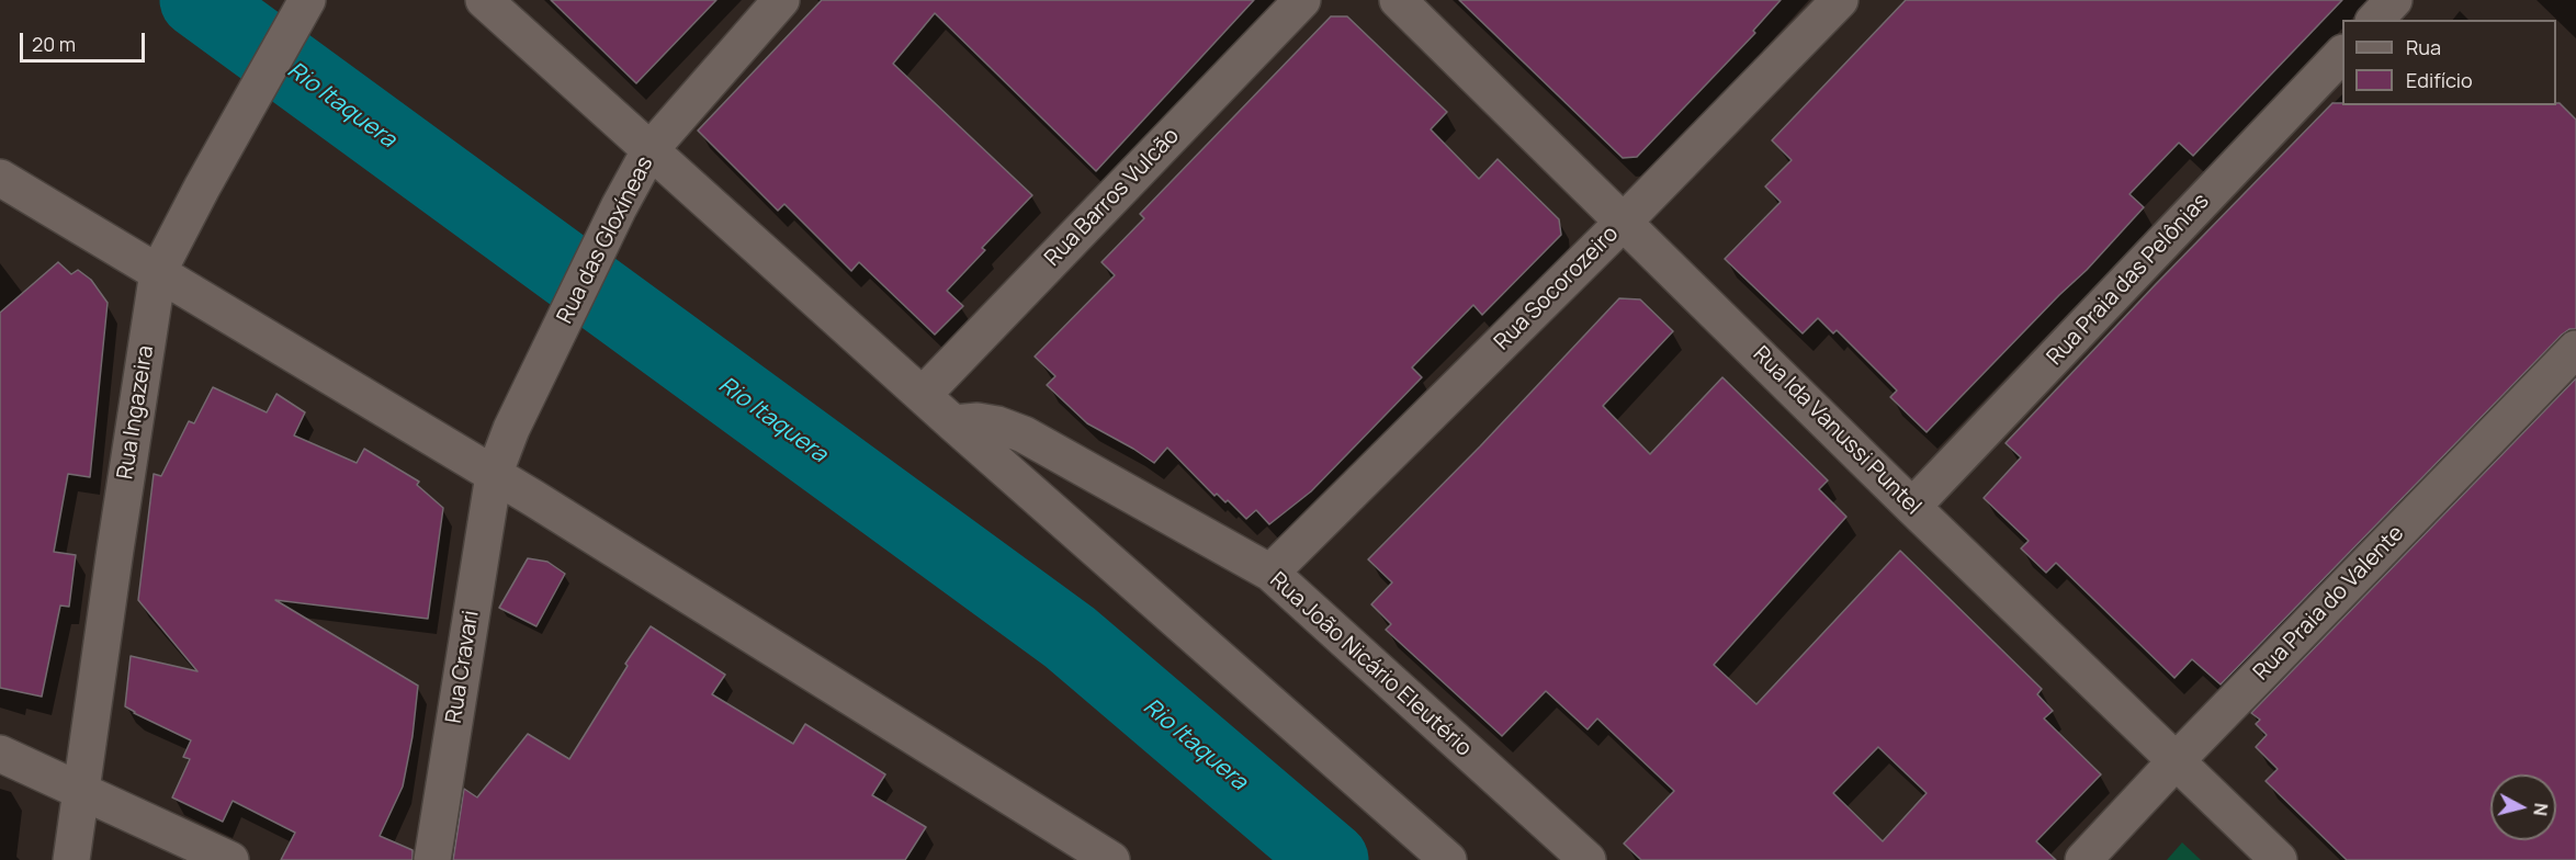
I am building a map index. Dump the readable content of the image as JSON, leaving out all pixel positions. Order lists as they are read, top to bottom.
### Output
{
  "streets": {
    "street": [
      "Rua Barros Vulcão",
      "Rua das Gloxíneas",
      "Rua Praia das Pelônias",
      "Rua Socorozeiro",
      "Rua Ingazeira",
      "Rua Ida Vanussi Puntel",
      "Rua Praia do Valente",
      "Rua João Nicário Eleutério",
      "Rua Cravari"
    ]
  },
  "crossings": [
    ["Rua das Gloxíneas", "Rua Cravari"],
    ["Rua Praia das Pelônias", "Rua Ida Vanussi Puntel"],
    ["Rua Socorozeiro", "Rua Ida Vanussi Puntel"],
    ["Rua Socorozeiro", "Rua João Nicário Eleutério"],
    ["Rua Ida Vanussi Puntel", "Rua Praia do Valente"]
  ],
  "water": ["Rio Itaquera"],
  "legend": ["Rua", "Edifício"],
  "scale_bar": "20 m",
  "north": "right"
}
